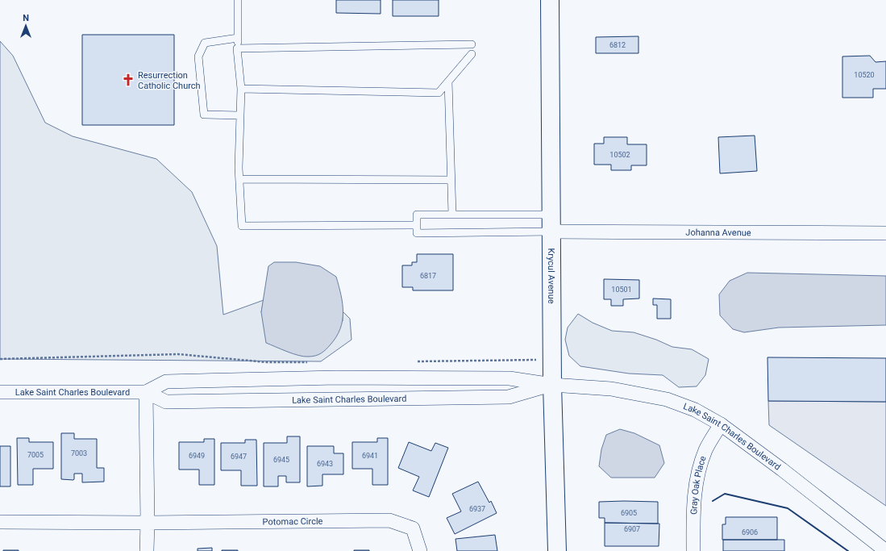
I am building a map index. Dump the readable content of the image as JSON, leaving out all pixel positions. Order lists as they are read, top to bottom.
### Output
{
  "streets": {
    "street": [
      "Johanna Avenue",
      "Krycul Avenue",
      "Lake Saint Charles Boulevard",
      "Gray Oak Place",
      "Potomac Circle"
    ]
  },
  "crossings": [
    ["Johanna Avenue", "Krycul Avenue"],
    ["Krycul Avenue", "Lake Saint Charles Boulevard"],
    ["Lake Saint Charles Boulevard", "Gray Oak Place"]
  ],
  "places": {
    "church": ["Resurrection Catholic Church"]
  },
  "house_numbers": [
    "6812",
    "10520",
    "10502",
    "6817",
    "10501",
    "7003",
    "7005",
    "6949",
    "6941",
    "6947",
    "6945",
    "6943",
    "6937",
    "6905",
    "6907",
    "6906"
  ],
  "north": "top"
}
